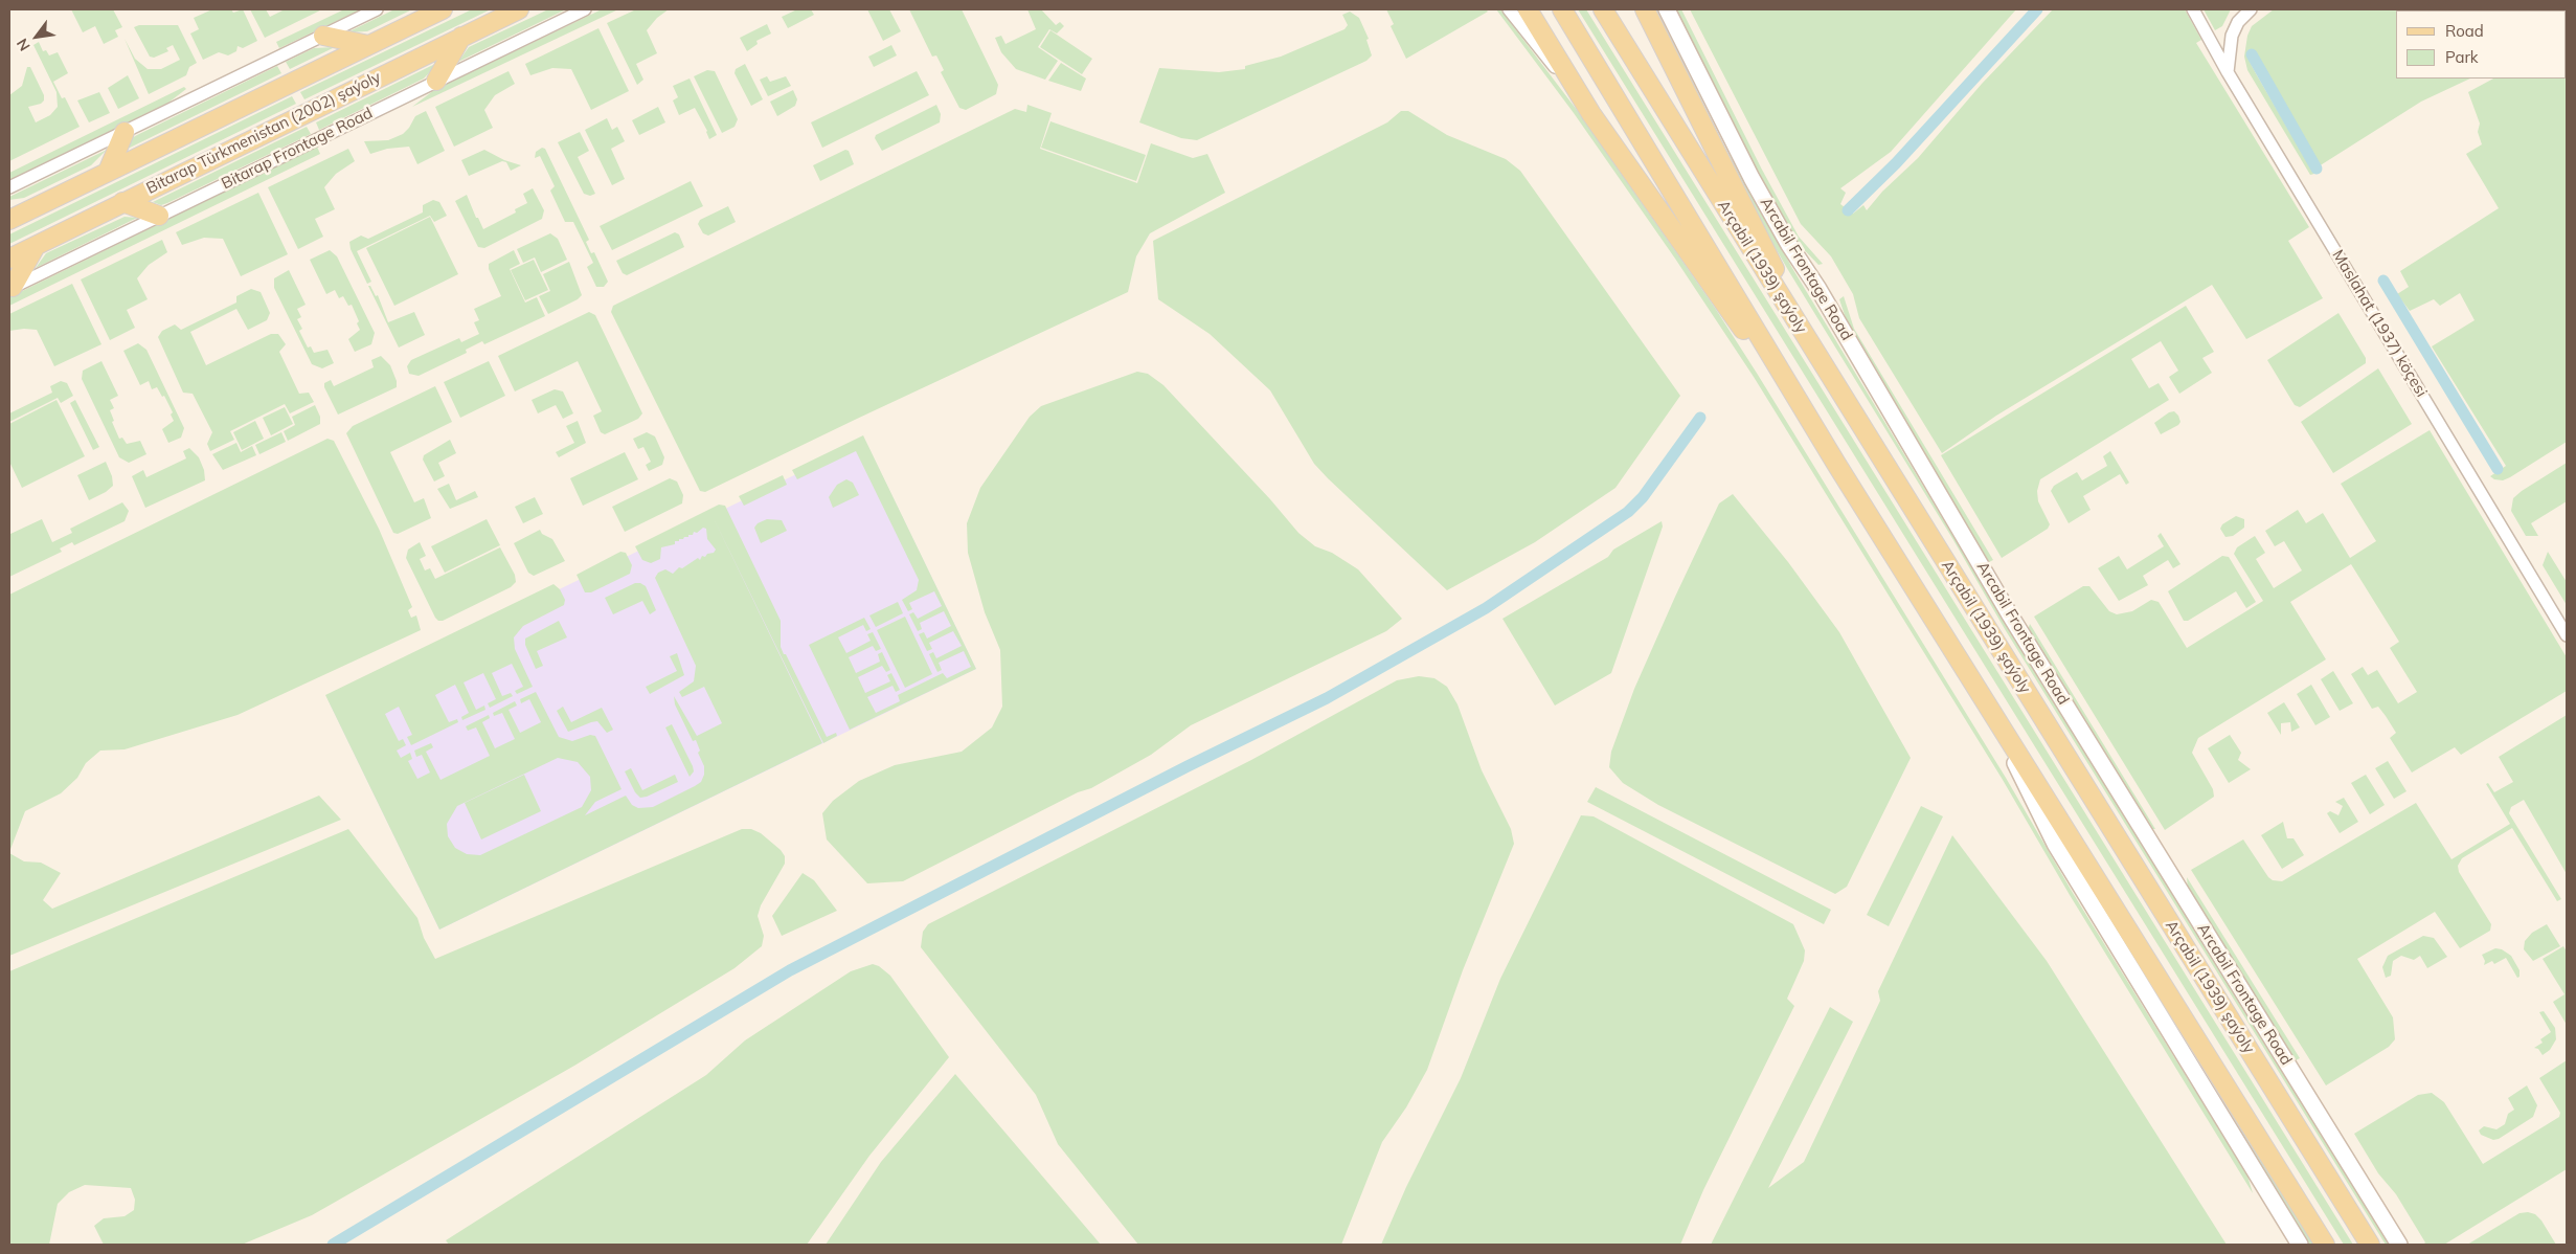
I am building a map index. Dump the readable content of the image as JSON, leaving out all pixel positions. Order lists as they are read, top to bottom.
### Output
{
  "streets": {
    "main road": ["Bitarap Türkmenistan (2002) şaýoly", "Arçabil (1939) şaýoly"],
    "street": ["Bitarap Frontage Road", "Arcabil Frontage Road", "Maslahat (1937) köçesi"]
  },
  "legend": ["Road", "Park"],
  "north": "bottom left"
}
